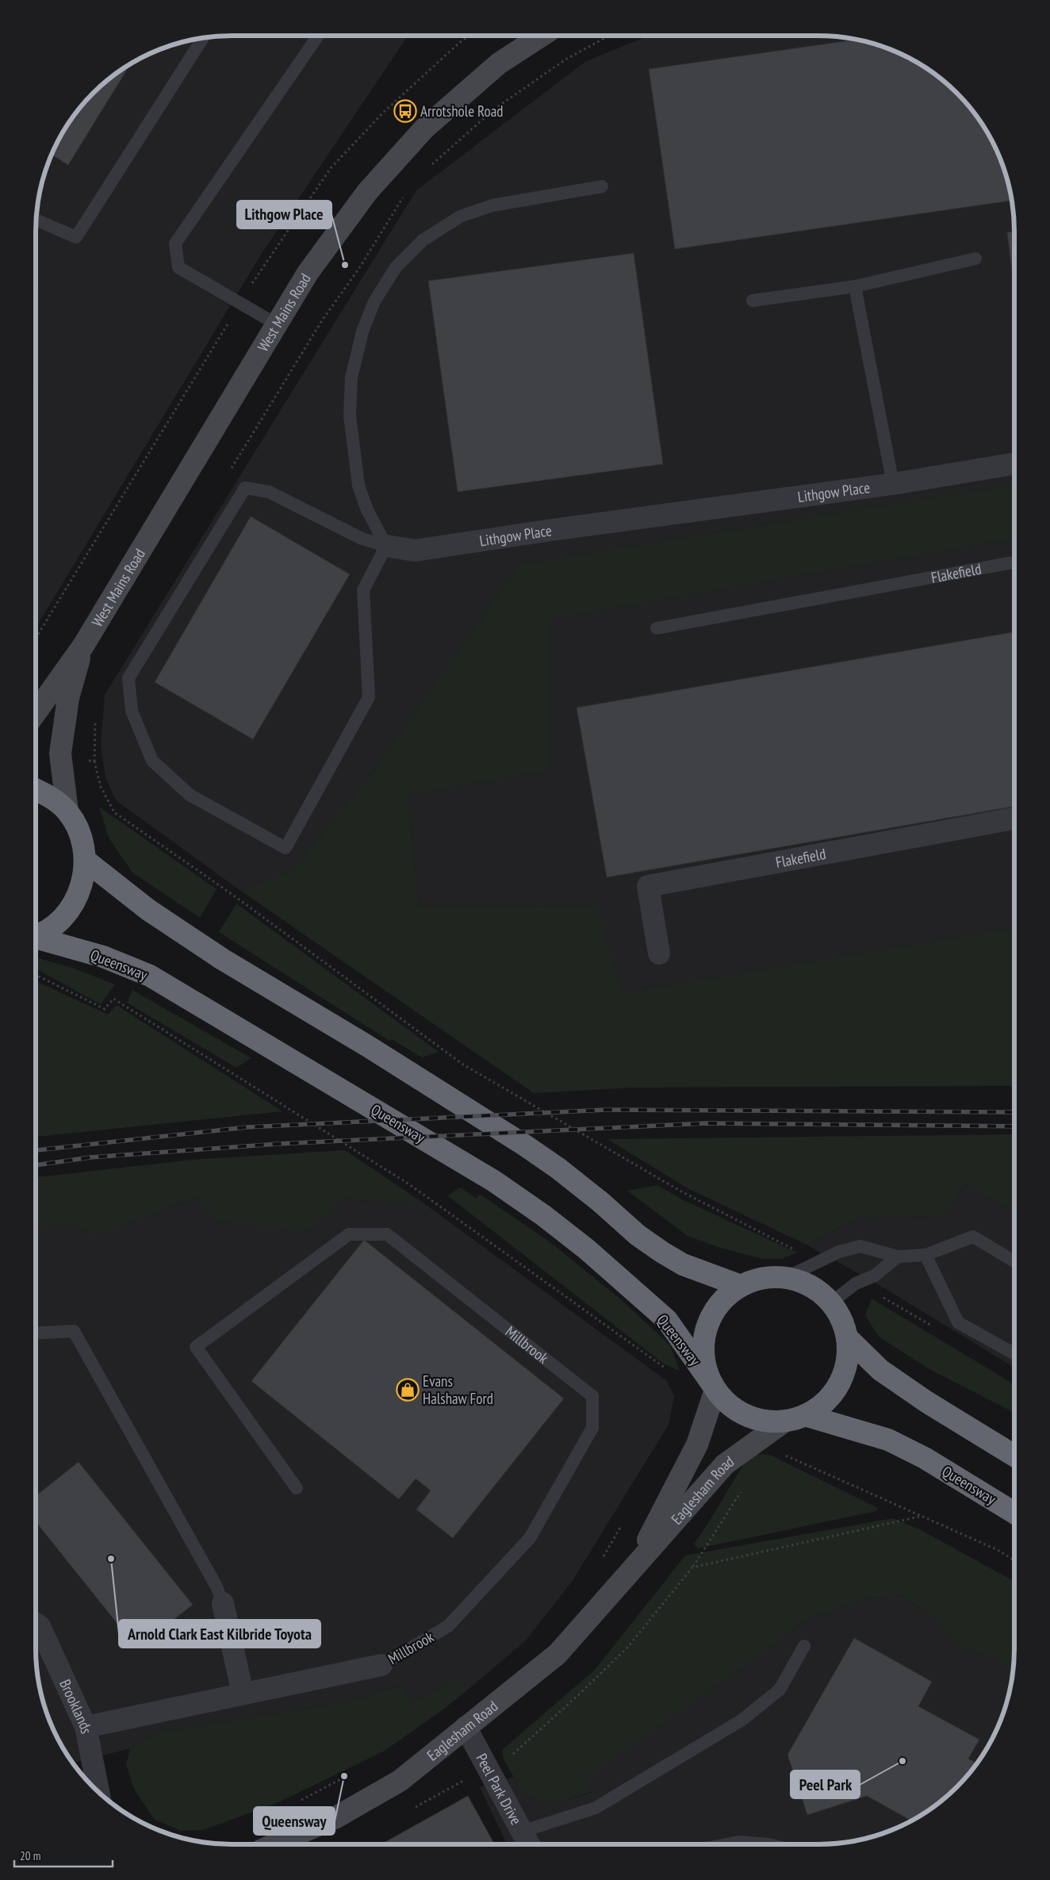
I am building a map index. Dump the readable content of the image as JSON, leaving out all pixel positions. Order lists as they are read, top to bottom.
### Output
{
  "streets": {
    "highway": ["Queensway"],
    "main road": ["West Mains Road", "Eaglesham Road"],
    "street": [
      "Lithgow Place",
      "Flakefield",
      "Millbrook",
      "Brooklands",
      "Peel Park Drive"
    ]
  },
  "crossings": [
    ["Queensway", "Eaglesham Road"],
    ["Millbrook", "Brooklands"],
    ["Eaglesham Road", "Peel Park Drive"]
  ],
  "places": {
    "bus stop": ["Arrotshole Road"],
    "other": [
      "Lithgow Place",
      "Arnold Clark East Kilbride Toyota",
      "Peel Park",
      "Queensway"
    ],
    "shop": ["Evans Halshaw Ford"]
  },
  "scale_bar": "20 m"
}
